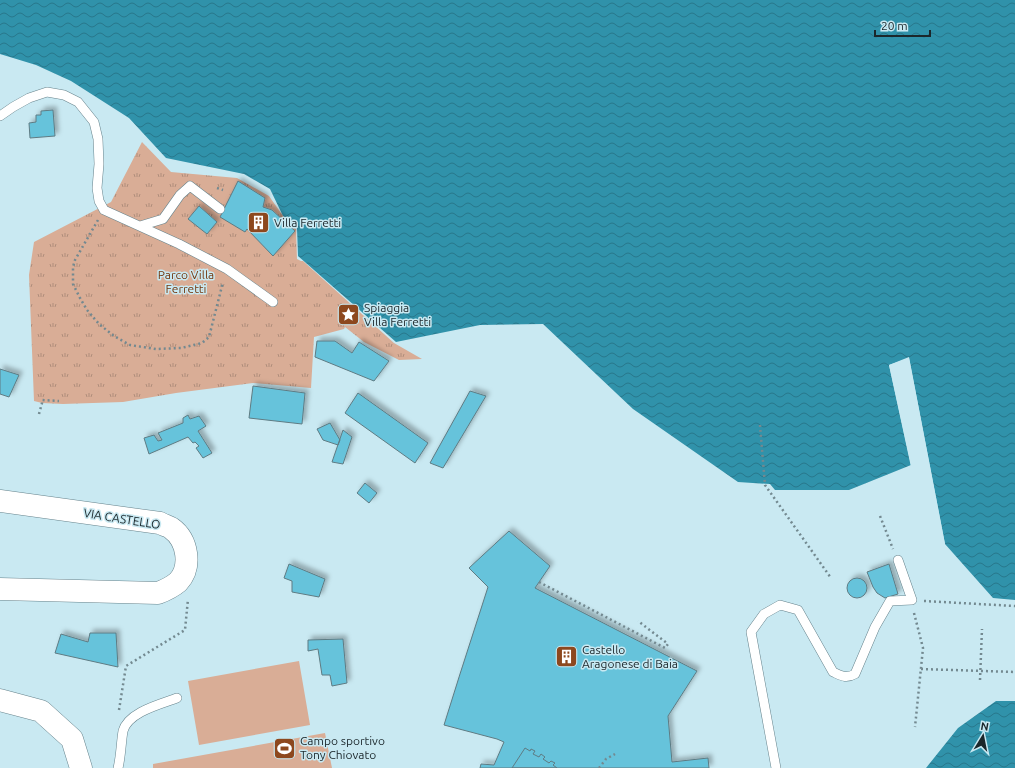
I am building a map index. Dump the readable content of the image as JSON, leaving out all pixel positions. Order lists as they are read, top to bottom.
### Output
{
  "streets": {
    "main road": ["VIA CASTELLO"]
  },
  "parks": ["Parco Villa Ferretti"],
  "places": {
    "building": ["Villa Ferretti", "Castello Aragonese di Baia"],
    "place": ["Spiaggia Villa Ferretti"],
    "sports": ["Campo sportivo Tony Chiovato"]
  },
  "scale_bar": "20 m",
  "north": "top"
}
